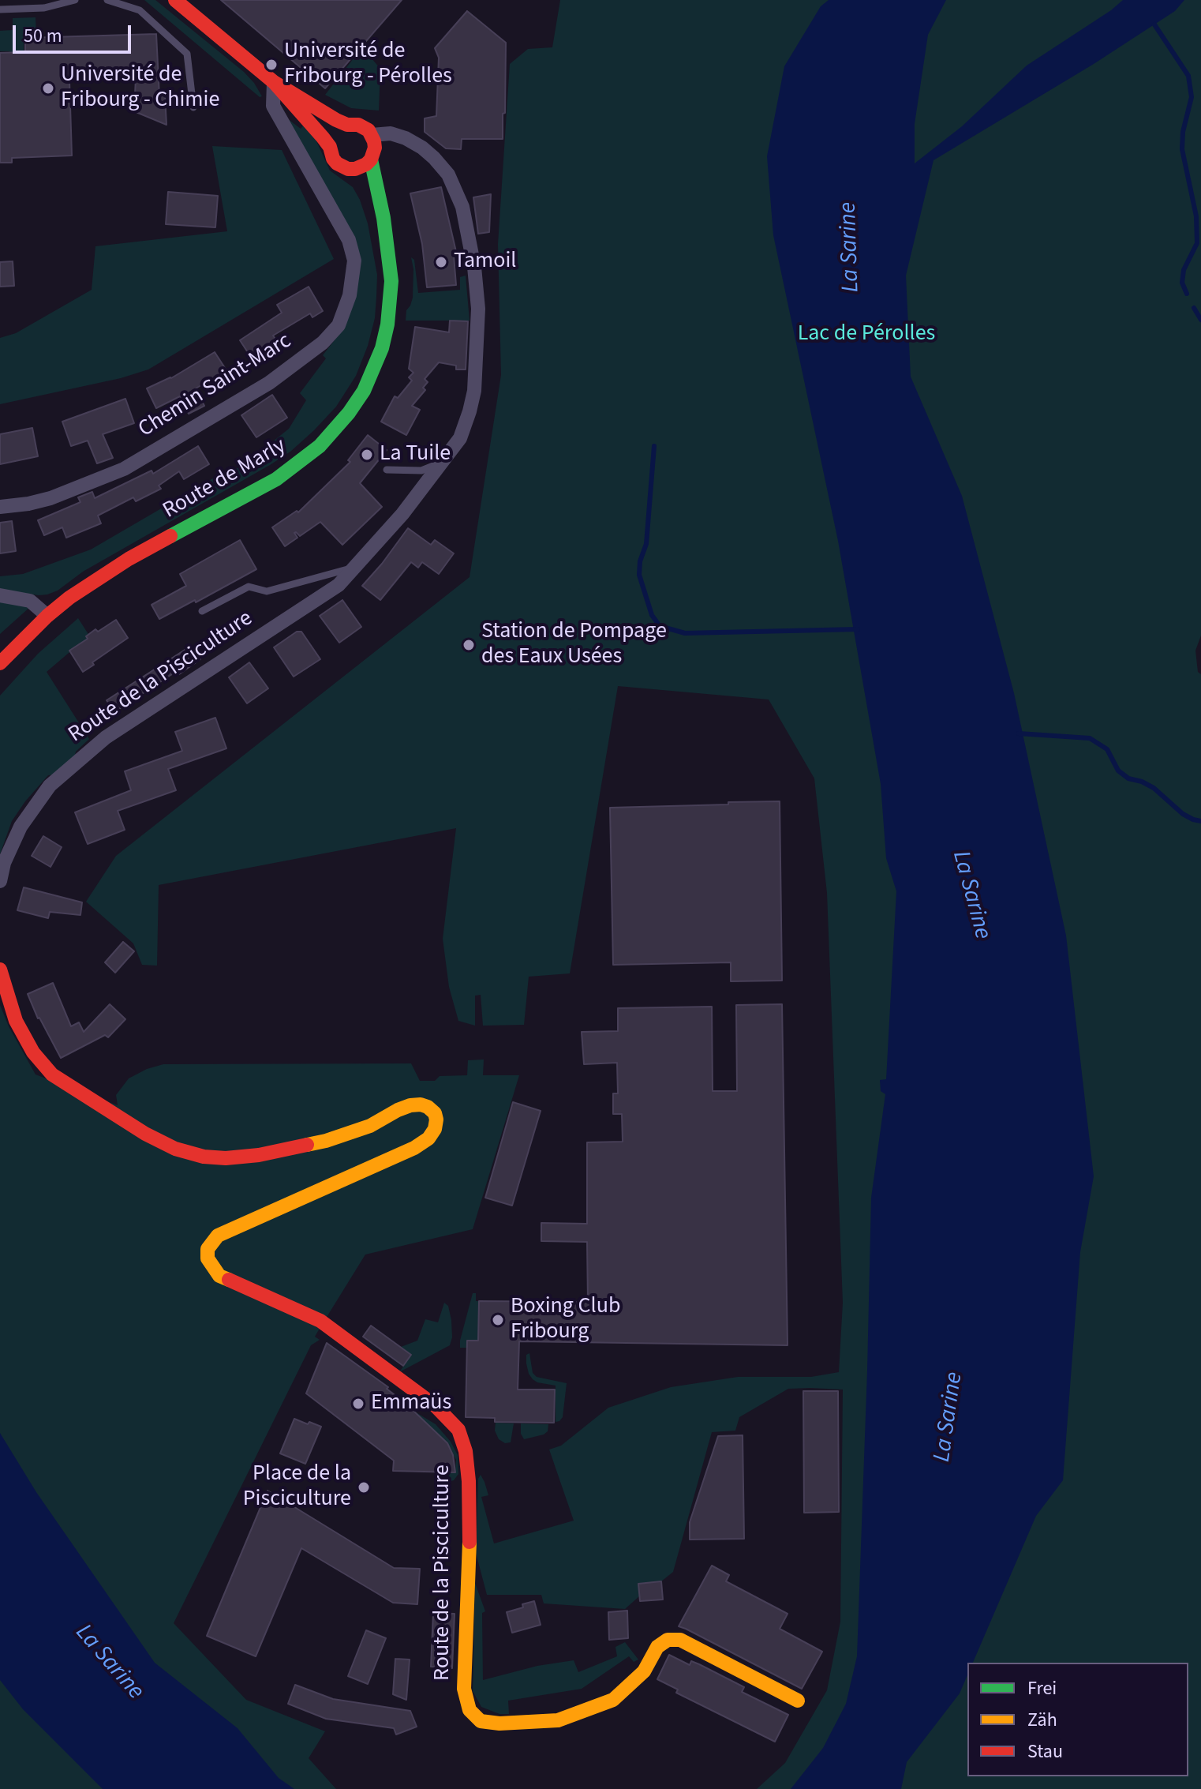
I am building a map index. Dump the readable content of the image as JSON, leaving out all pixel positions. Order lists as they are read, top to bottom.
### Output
{
  "streets": {
    "street": ["Chemin Saint-Marc", "Route de Marly", "Route de la Pisciculture"]
  },
  "crossings": [
    ["Route de Marly", "Route de la Pisciculture"]
  ],
  "water": ["La Sarine"],
  "parks": ["Lac de Pérolles"],
  "places": [
    "Université de Fribourg - Pérolles",
    "Université de Fribourg - Chimie",
    "Tamoil",
    "La Tuile",
    "Station de Pompage des Eaux Usées",
    "Boxing Club Fribourg",
    "Emmaüs",
    "Place de la Pisciculture"
  ],
  "legend": ["Frei", "Zäh", "Stau"],
  "scale_bar": "50 m"
}
